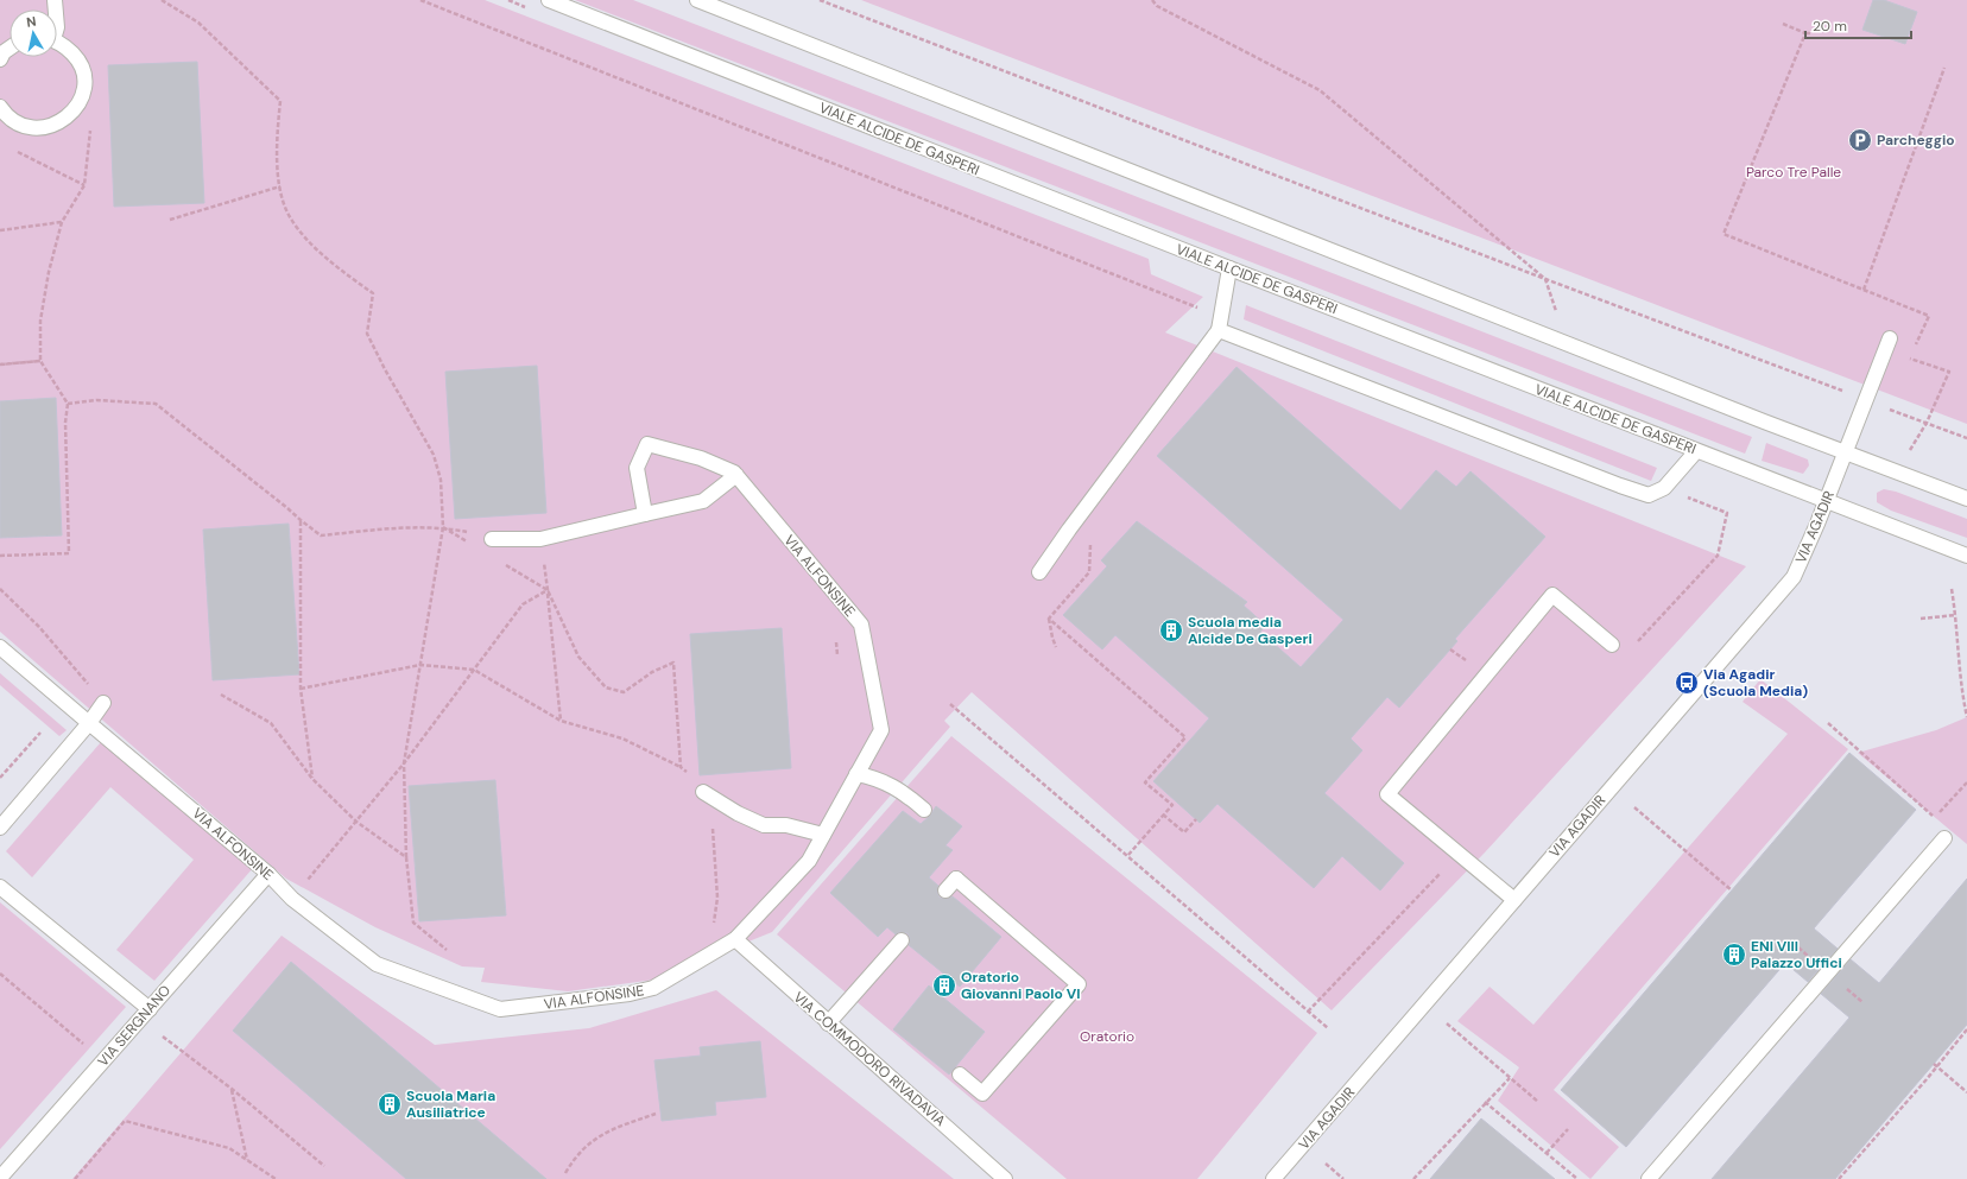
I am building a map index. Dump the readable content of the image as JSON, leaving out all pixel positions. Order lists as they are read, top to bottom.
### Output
{
  "streets": {
    "street": [
      "VIALE ALCIDE DE GASPERI",
      "VIA AGADIR",
      "VIA ALFONSINE",
      "VIA SERGNANO",
      "VIA COMMODORO RIVADAVIA"
    ]
  },
  "crossings": [
    ["VIALE ALCIDE DE GASPERI", "VIA AGADIR"],
    ["VIA ALFONSINE", "VIA SERGNANO"],
    ["VIA ALFONSINE", "VIA COMMODORO RIVADAVIA"]
  ],
  "parks": ["Parco Tre Palle", "Oratorio"],
  "places": {
    "parking": ["Parcheggio"],
    "building": [
      "Scuola media Alcide De Gasperi",
      "ENI VIII Palazzo Uffici",
      "Oratorio Giovanni Paolo VI",
      "Scuola Maria Ausiliatrice"
    ],
    "bus stop": ["Via Agadir (Scuola Media)"]
  },
  "scale_bar": "20 m",
  "north": "top"
}
